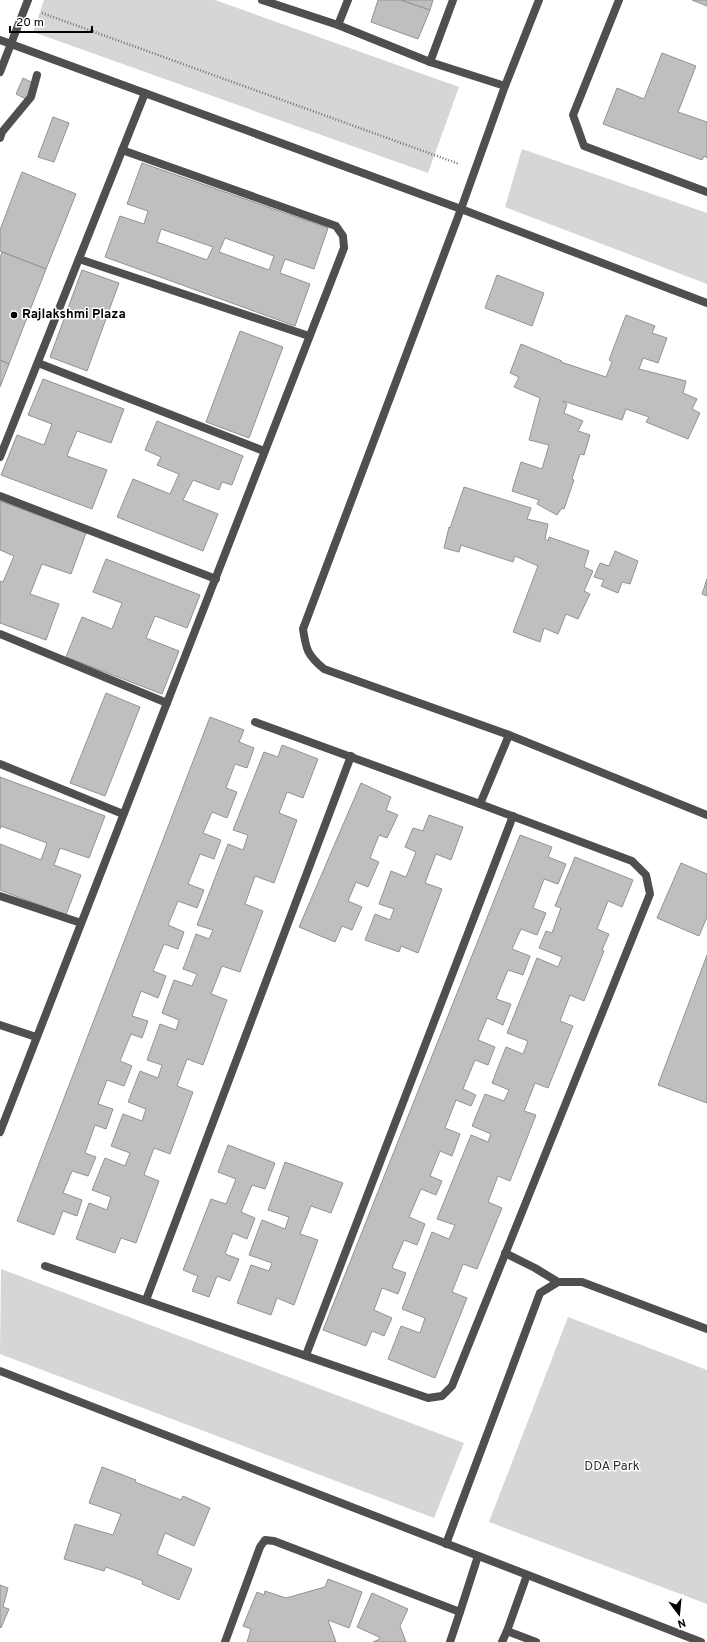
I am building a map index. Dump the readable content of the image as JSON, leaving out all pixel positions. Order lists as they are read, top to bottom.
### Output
{
  "parks": ["DDA Park"],
  "places": ["Rajlakshmi Plaza"],
  "scale_bar": "20 m",
  "north": "bottom"
}
